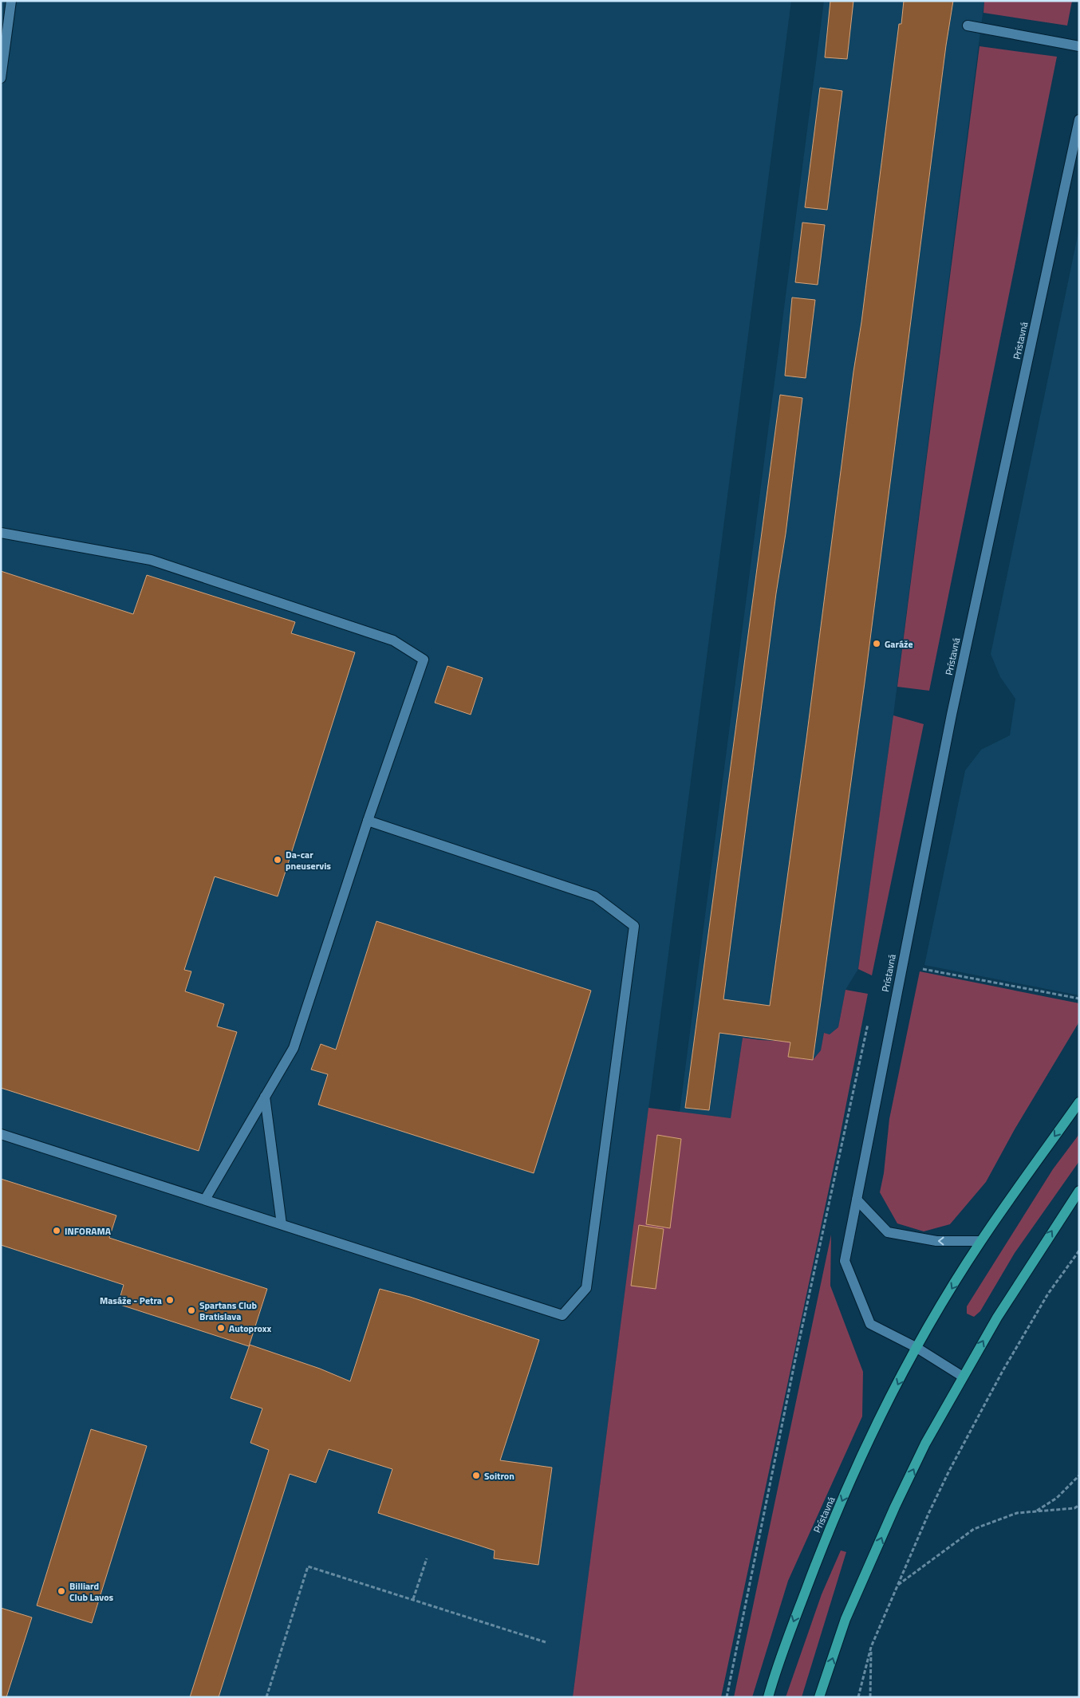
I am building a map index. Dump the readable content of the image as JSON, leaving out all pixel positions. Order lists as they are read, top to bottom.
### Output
{
  "streets": {
    "main road": ["Prístavná"]
  },
  "places": [
    "Garáže",
    "Da-car pneuservis",
    "INFORAMA",
    "Masáže - Petra",
    "Spartans Club Bratislava",
    "Autoproxx",
    "Soitron",
    "Billiard Club Lavos"
  ]
}
